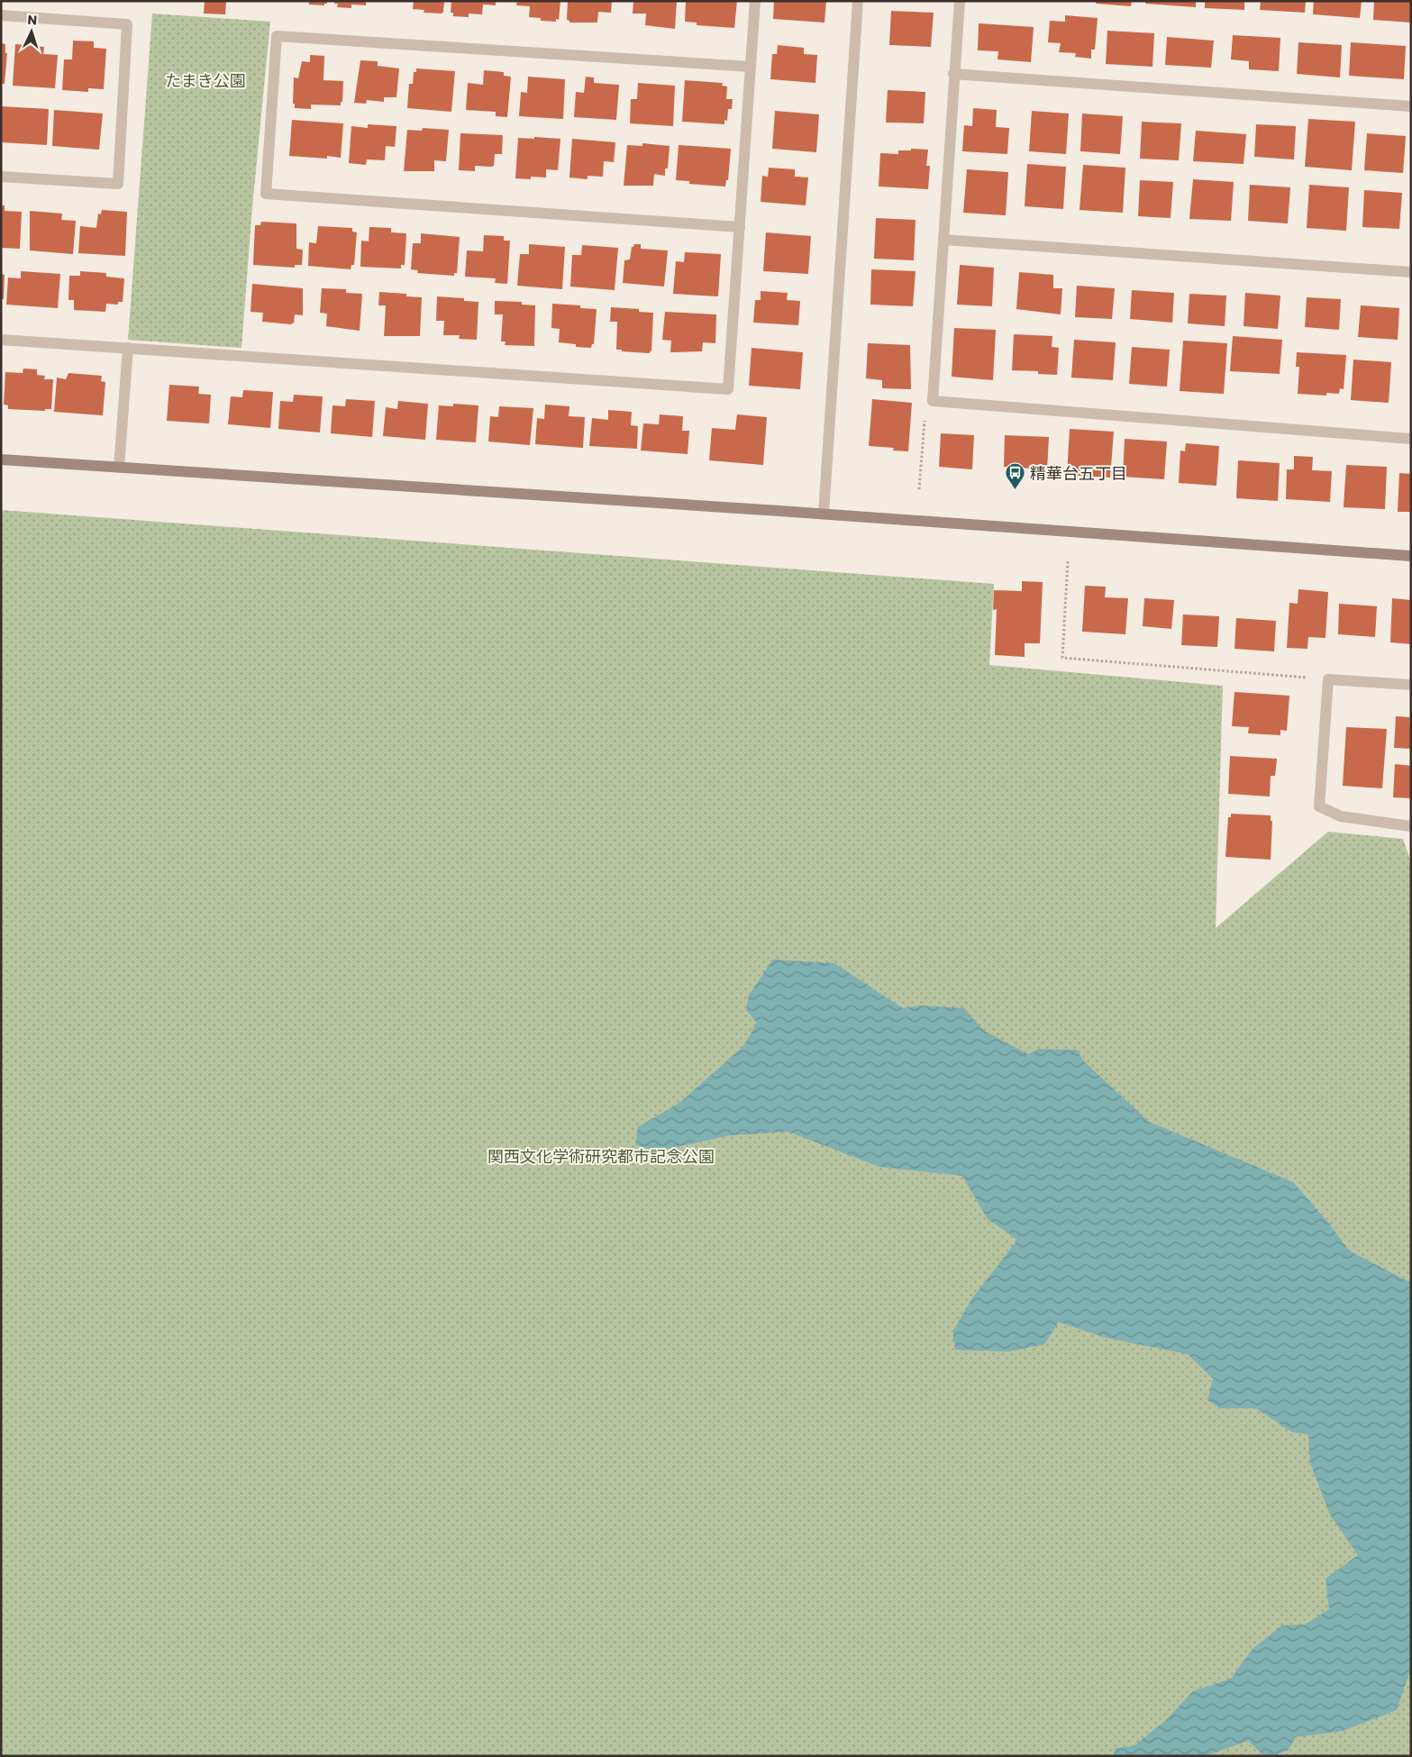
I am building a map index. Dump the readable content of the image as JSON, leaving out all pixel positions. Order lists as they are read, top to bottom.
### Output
{
  "parks": ["たまき公園", "関西文化学術研究都市記念公園"],
  "places": {
    "bus stop": ["精華台五丁目"]
  },
  "north": "top"
}
